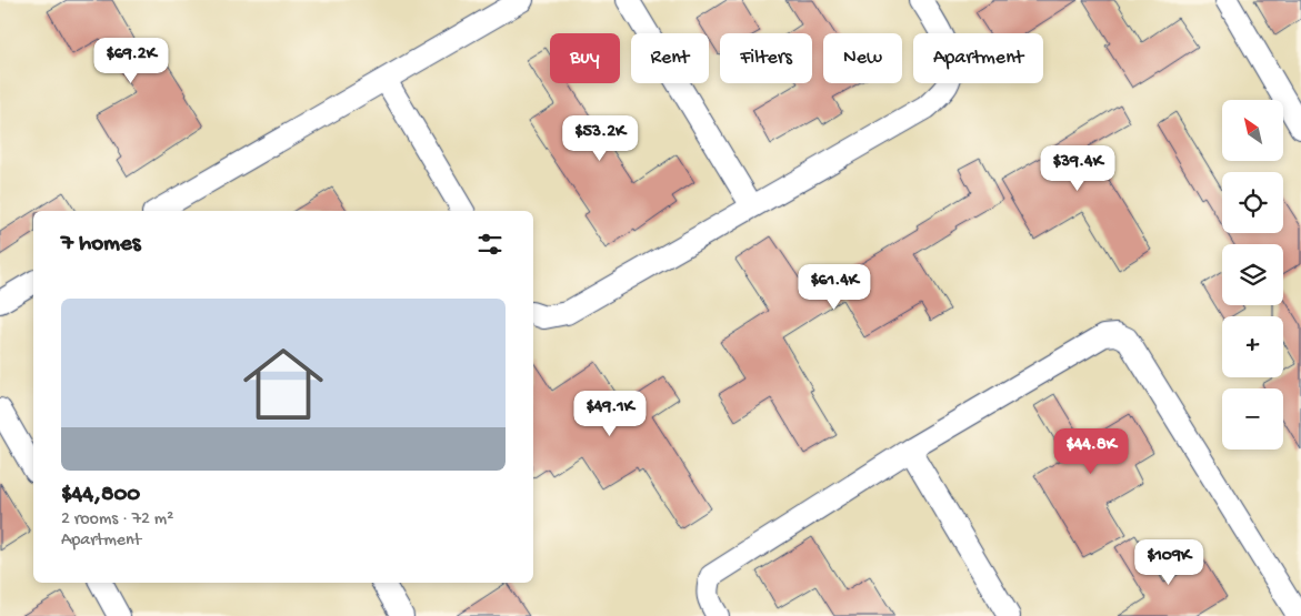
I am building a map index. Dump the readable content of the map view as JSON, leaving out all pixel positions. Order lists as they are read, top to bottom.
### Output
{
  "north": "top left",
  "page": {
    "chip": [
      "Buy",
      "Rent",
      "Filters",
      "New",
      "Apartment"
    ],
    "price": [
      "$69.2K",
      "$53.2K",
      "$39.4K",
      "$61.4K",
      "$49.1K",
      "$44.8K",
      "$109K"
    ],
    "map_buttons": ["+", "−"],
    "heading": "7 homes",
    "list": [
      {
        "name": "$44,800",
        "note": "2 rooms · 72 m² · Apartment"
      }
    ]
  }
}
